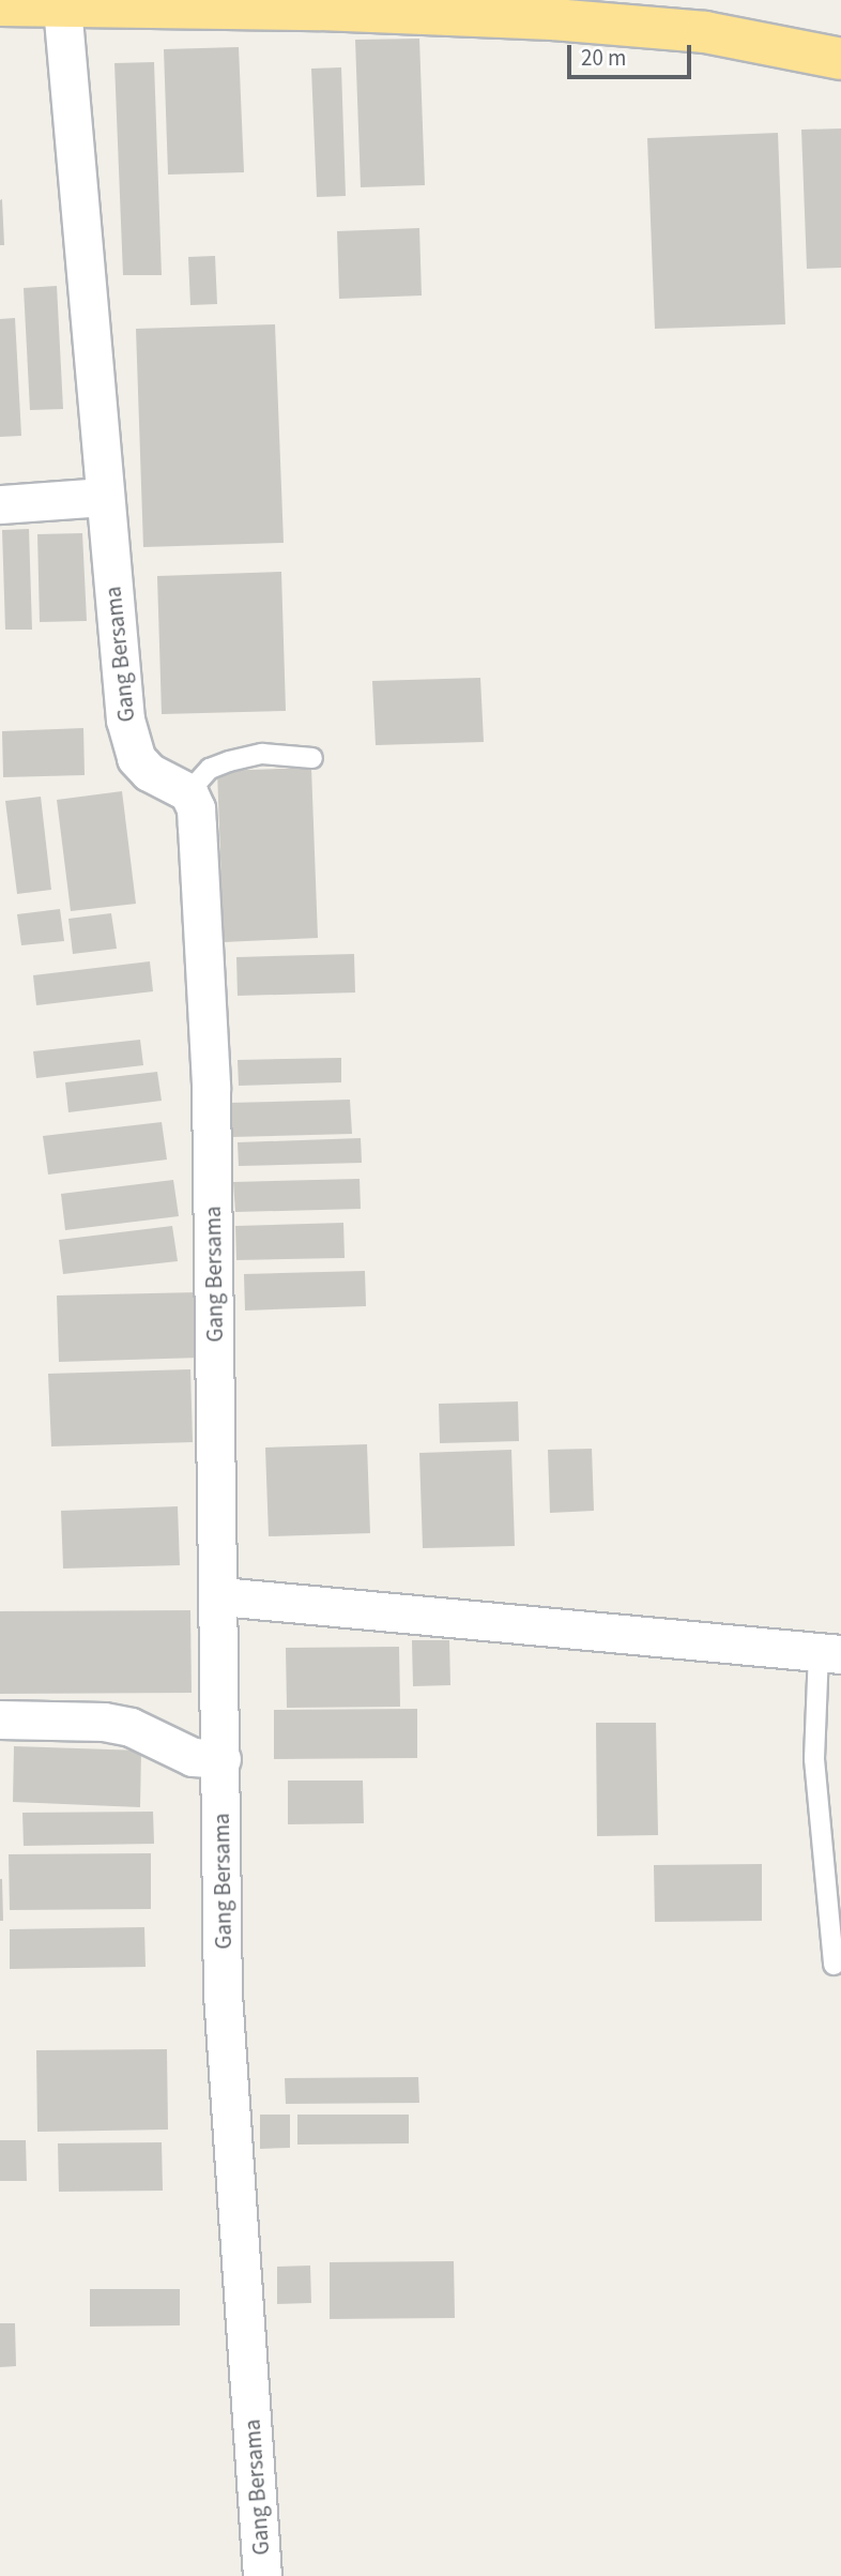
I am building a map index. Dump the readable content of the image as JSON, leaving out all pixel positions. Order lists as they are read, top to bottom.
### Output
{
  "streets": {
    "street": ["Gang Bersama"]
  },
  "scale_bar": "20 m"
}
